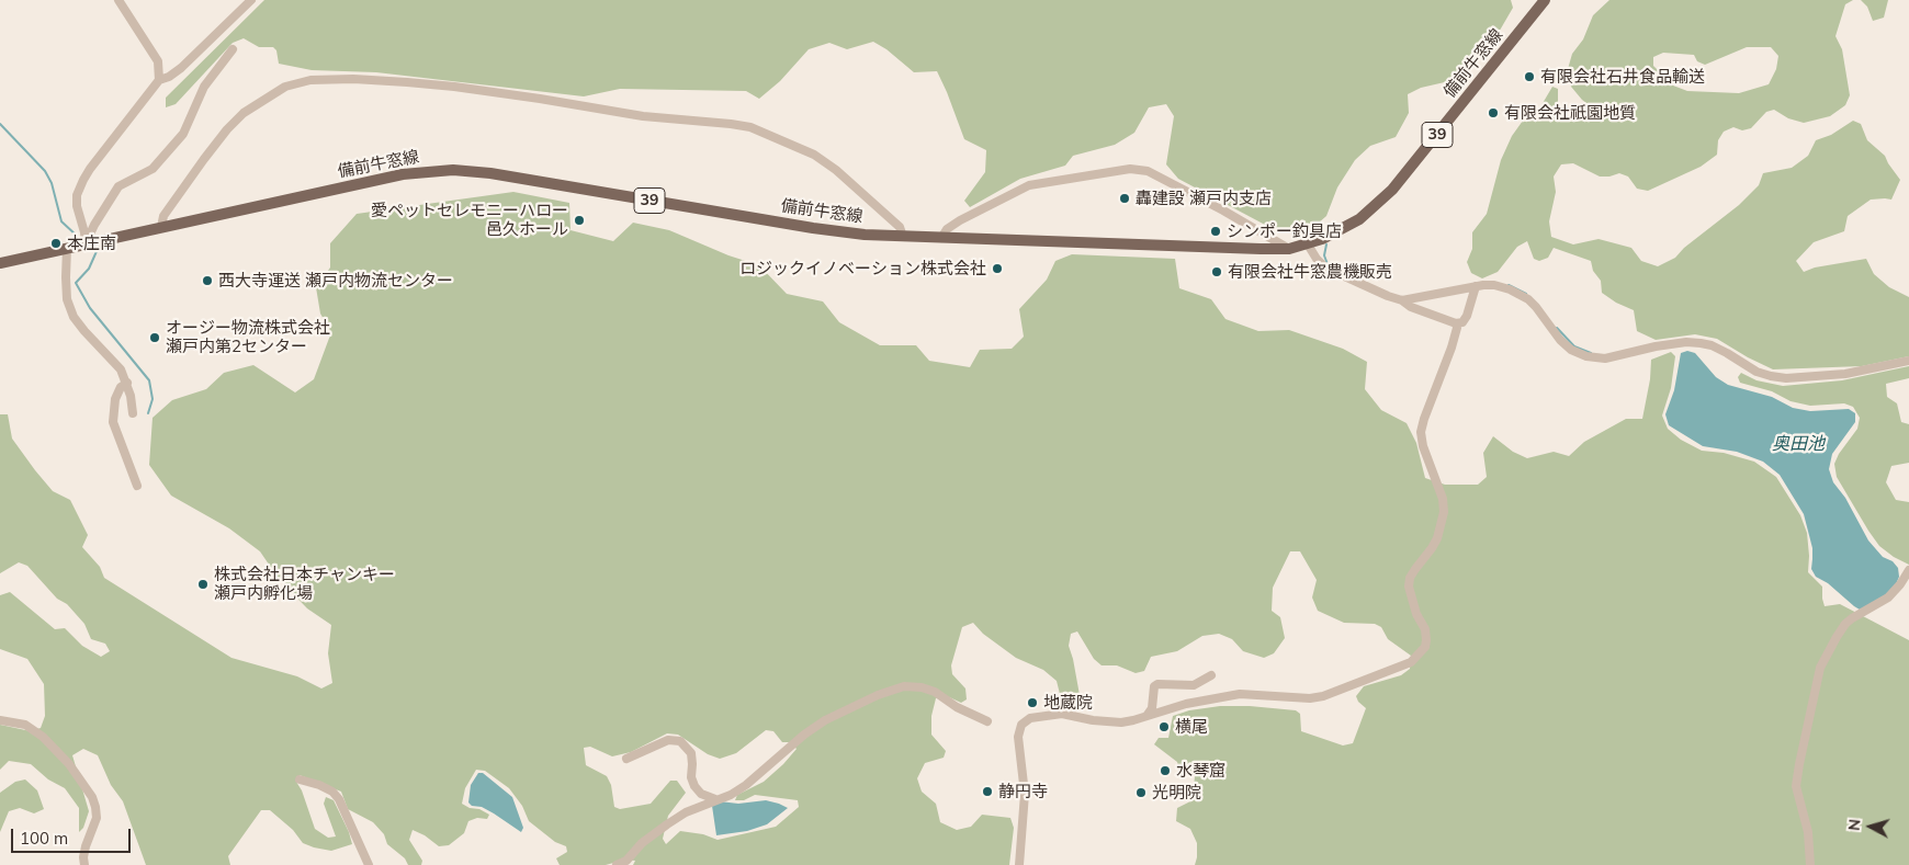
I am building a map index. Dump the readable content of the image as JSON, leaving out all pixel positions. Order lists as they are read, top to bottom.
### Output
{
  "streets": {
    "main road": ["備前牛窓線", "39"]
  },
  "water": ["奥田池"],
  "places": [
    "有限会社石井食品輸送",
    "有限会社祇園地質",
    "轟建設 瀬戸内支店",
    "愛ペットセレモニーハロー 邑久ホール",
    "シンポー釣具店",
    "本庄南",
    "ロジックイノベーション株式会社",
    "有限会社牛窓農機販売",
    "西大寺運送 瀬戸内物流センター",
    "オージー物流株式会社 瀬戸内第2センター",
    "株式会社日本チャンキー 瀬戸内孵化場",
    "地蔵院",
    "横尾",
    "水琴窟",
    "静円寺",
    "光明院"
  ],
  "scale_bar": "100 m",
  "north": "left"
}
